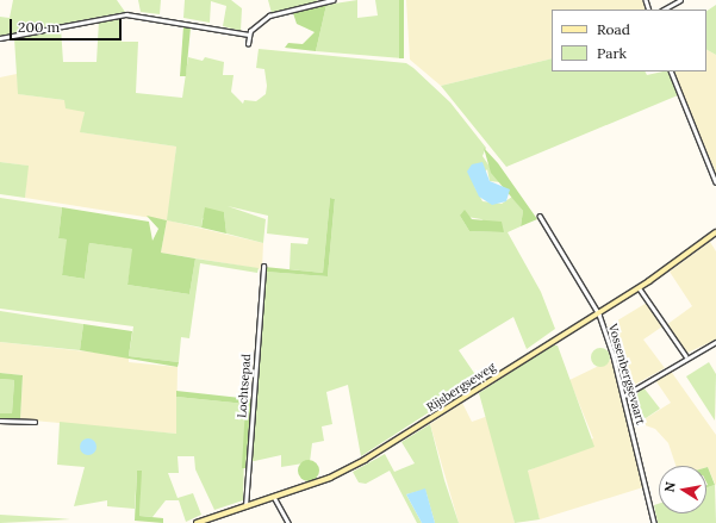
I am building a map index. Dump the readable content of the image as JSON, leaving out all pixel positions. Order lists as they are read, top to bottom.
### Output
{
  "streets": {
    "main road": ["Rijsbergseweg"],
    "street": ["Vossenbergsevaart", "Lochtsepad"]
  },
  "crossings": [
    ["Vossenbergsevaart", "Rijsbergseweg"],
    ["Lochtsepad", "Rijsbergseweg"]
  ],
  "legend": ["Road", "Park"],
  "scale_bar": "200 m",
  "north": "left"
}
